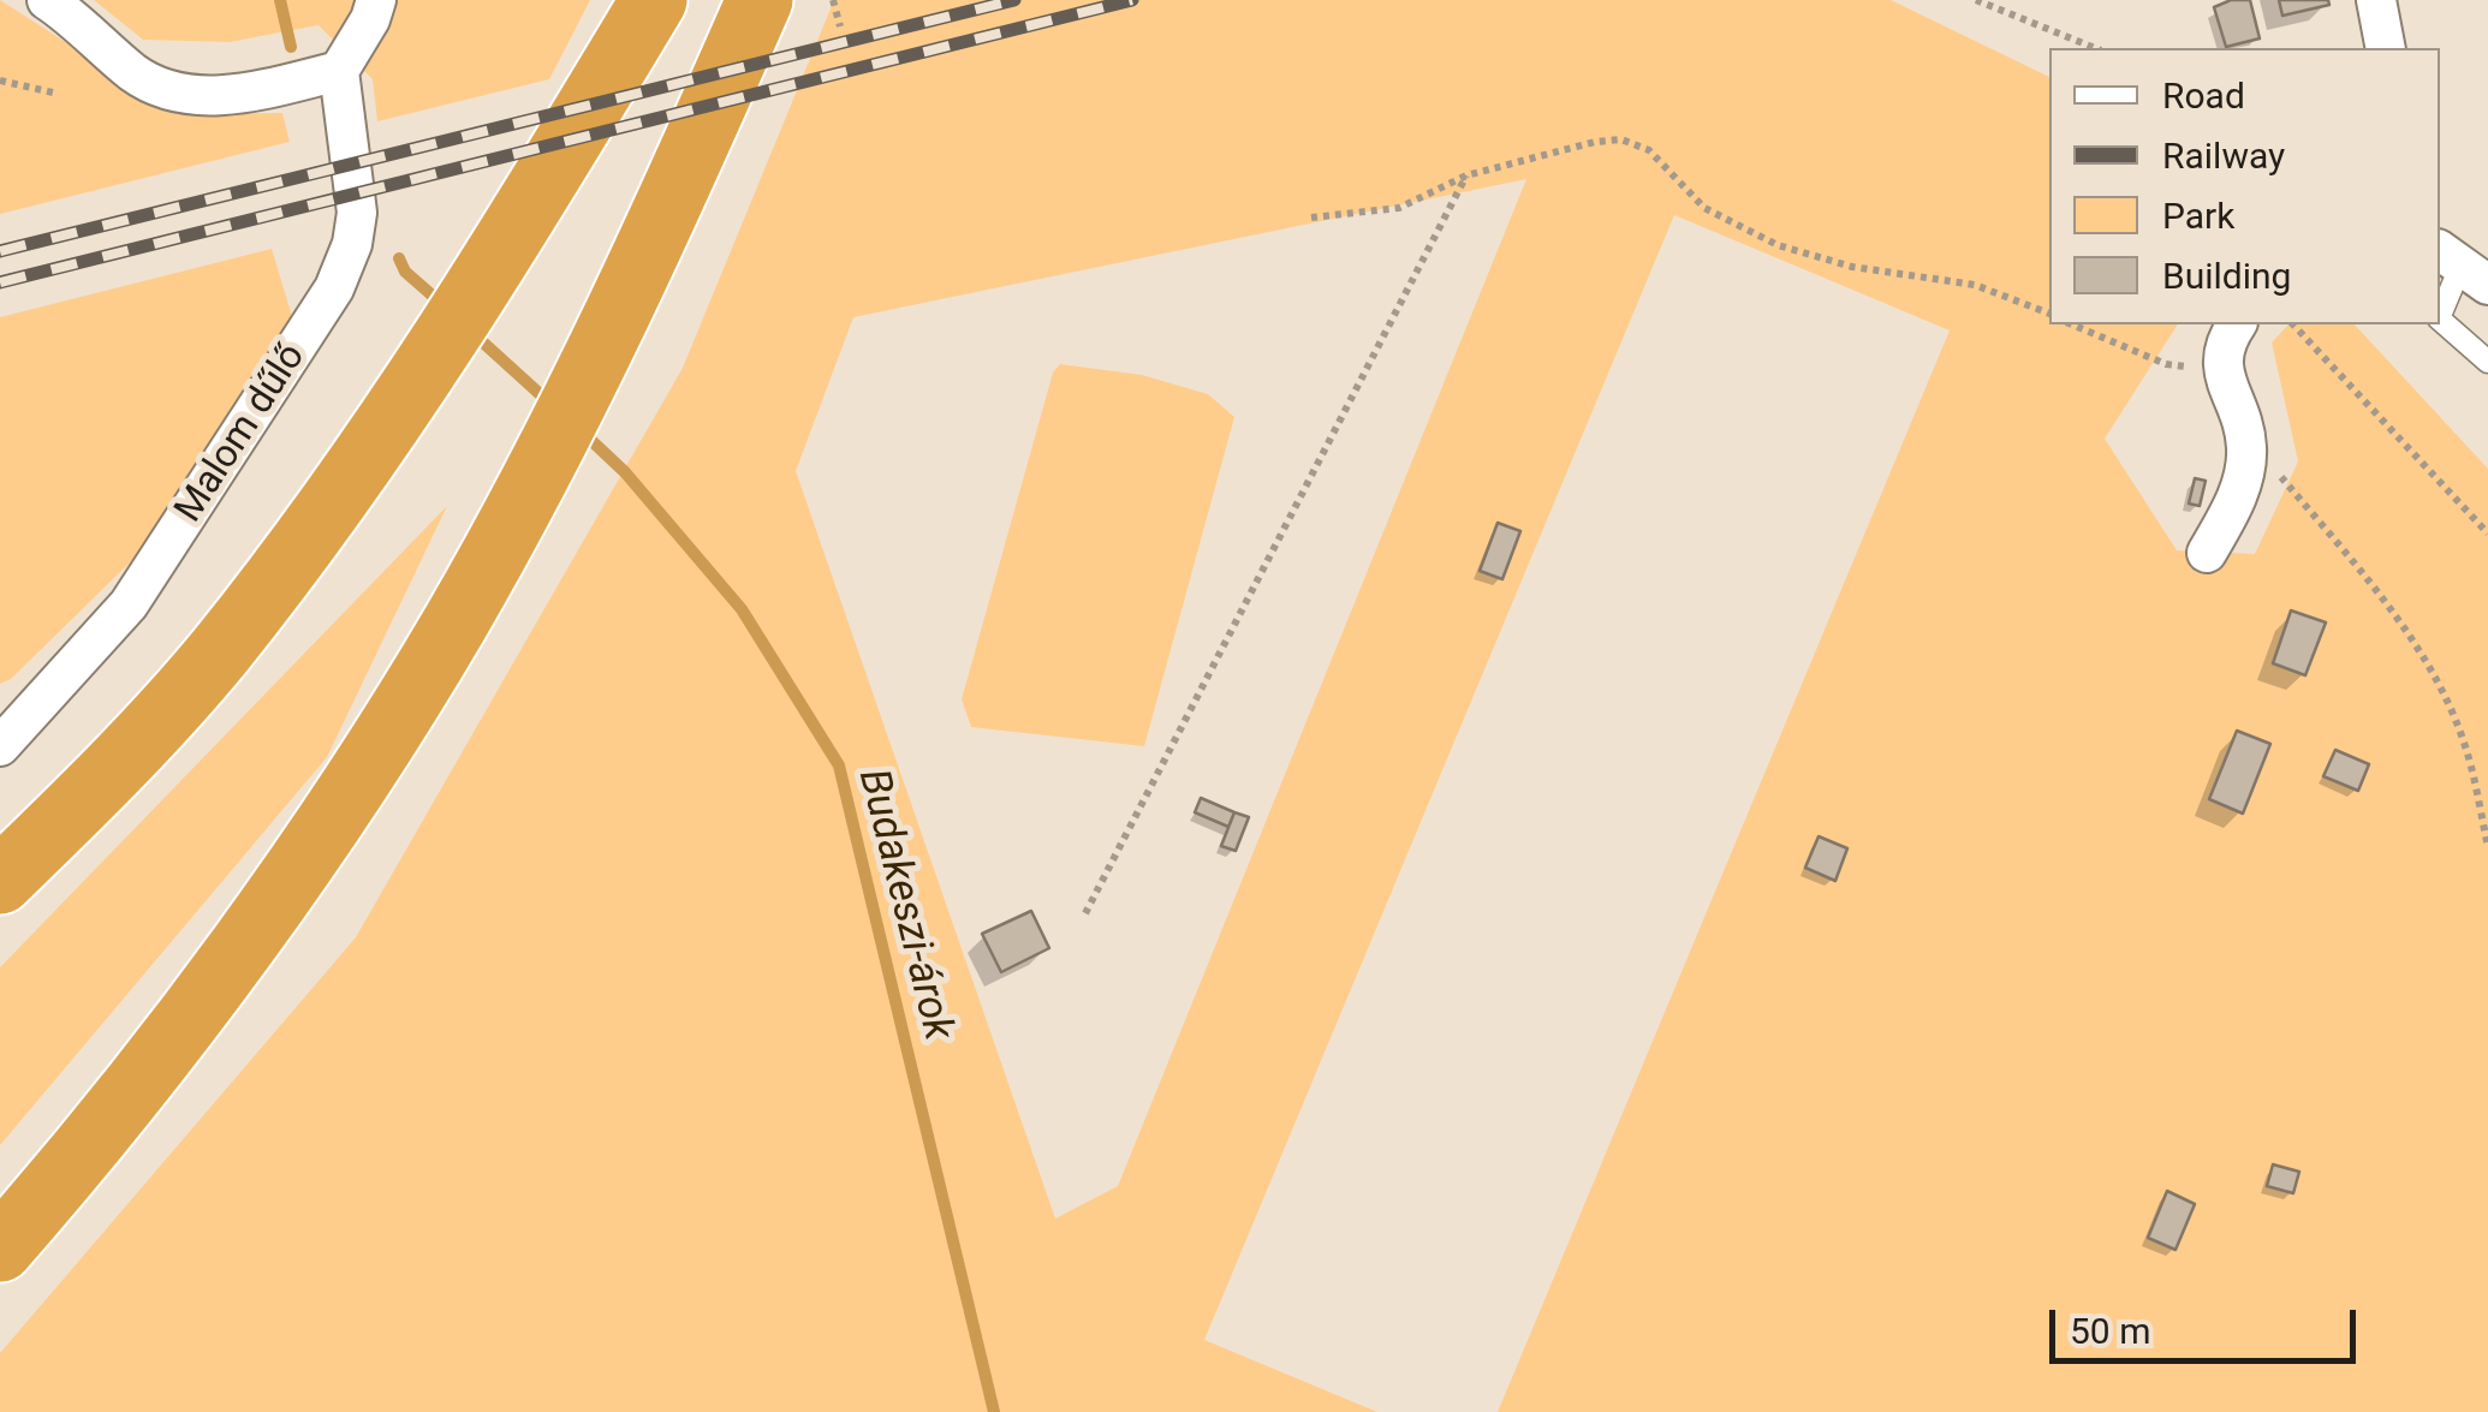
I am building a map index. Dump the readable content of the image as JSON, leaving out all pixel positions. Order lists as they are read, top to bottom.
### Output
{
  "streets": {
    "street": ["Malom dűlő"]
  },
  "water": ["Budakeszi-árok"],
  "legend": [
    "Road",
    "Railway",
    "Park",
    "Building"
  ],
  "scale_bar": "50 m"
}
